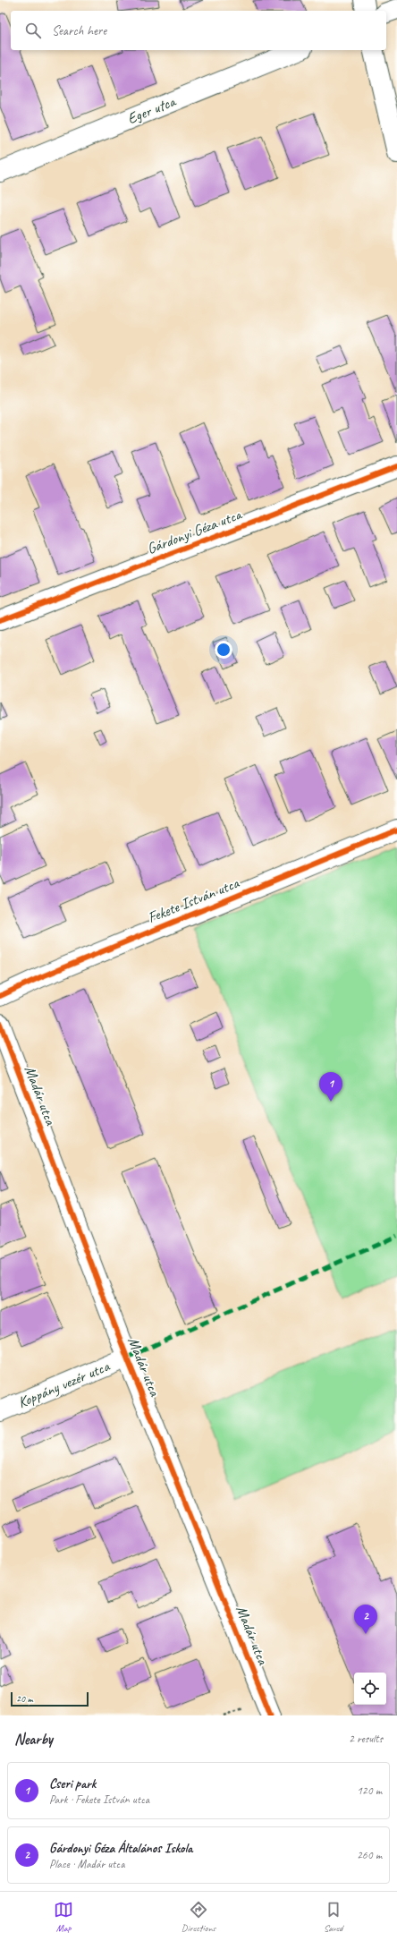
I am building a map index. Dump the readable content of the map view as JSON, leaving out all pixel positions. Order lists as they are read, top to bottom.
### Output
{
  "streets": {
    "street": [
      "Eger utca",
      "Gárdonyi Géza utca",
      "Fekete István utca",
      "Madár utca",
      "Koppány vezér utca"
    ]
  },
  "crossings": [
    ["Madár utca", "Koppány vezér utca"]
  ],
  "scale_bar": "20 m",
  "page": {
    "search": "Search here",
    "pins": ["1", "2"],
    "scale": "20 m",
    "heading": ["Nearby", "2 results"],
    "list": [
      {
        "mark": "1",
        "name": "Cseri park",
        "note": "Park · Fekete István utca",
        "value": "120 m"
      },
      {
        "mark": "2",
        "name": "Gárdonyi Géza Általános Iskola",
        "note": "Place · Madár utca",
        "value": "260 m"
      }
    ],
    "nav": ["Map", "Directions", "Saved"]
  }
}
